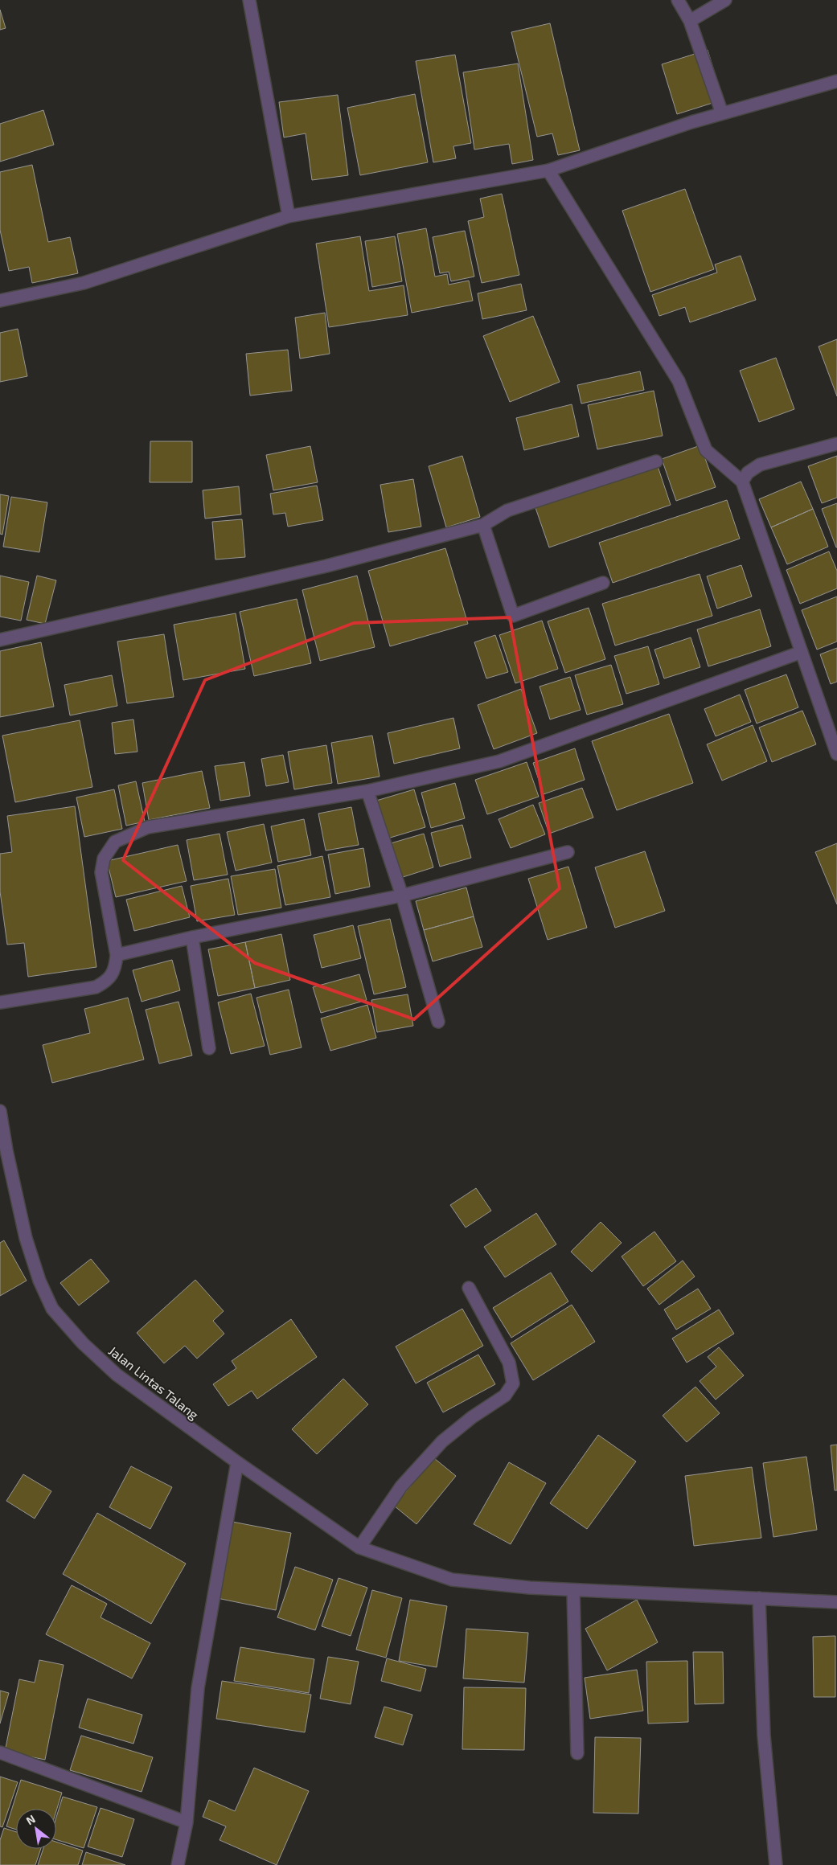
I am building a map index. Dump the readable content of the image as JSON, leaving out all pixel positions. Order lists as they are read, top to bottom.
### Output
{
  "streets": {
    "street": ["Jalan Lintas Talang"]
  },
  "north": "top left"
}
